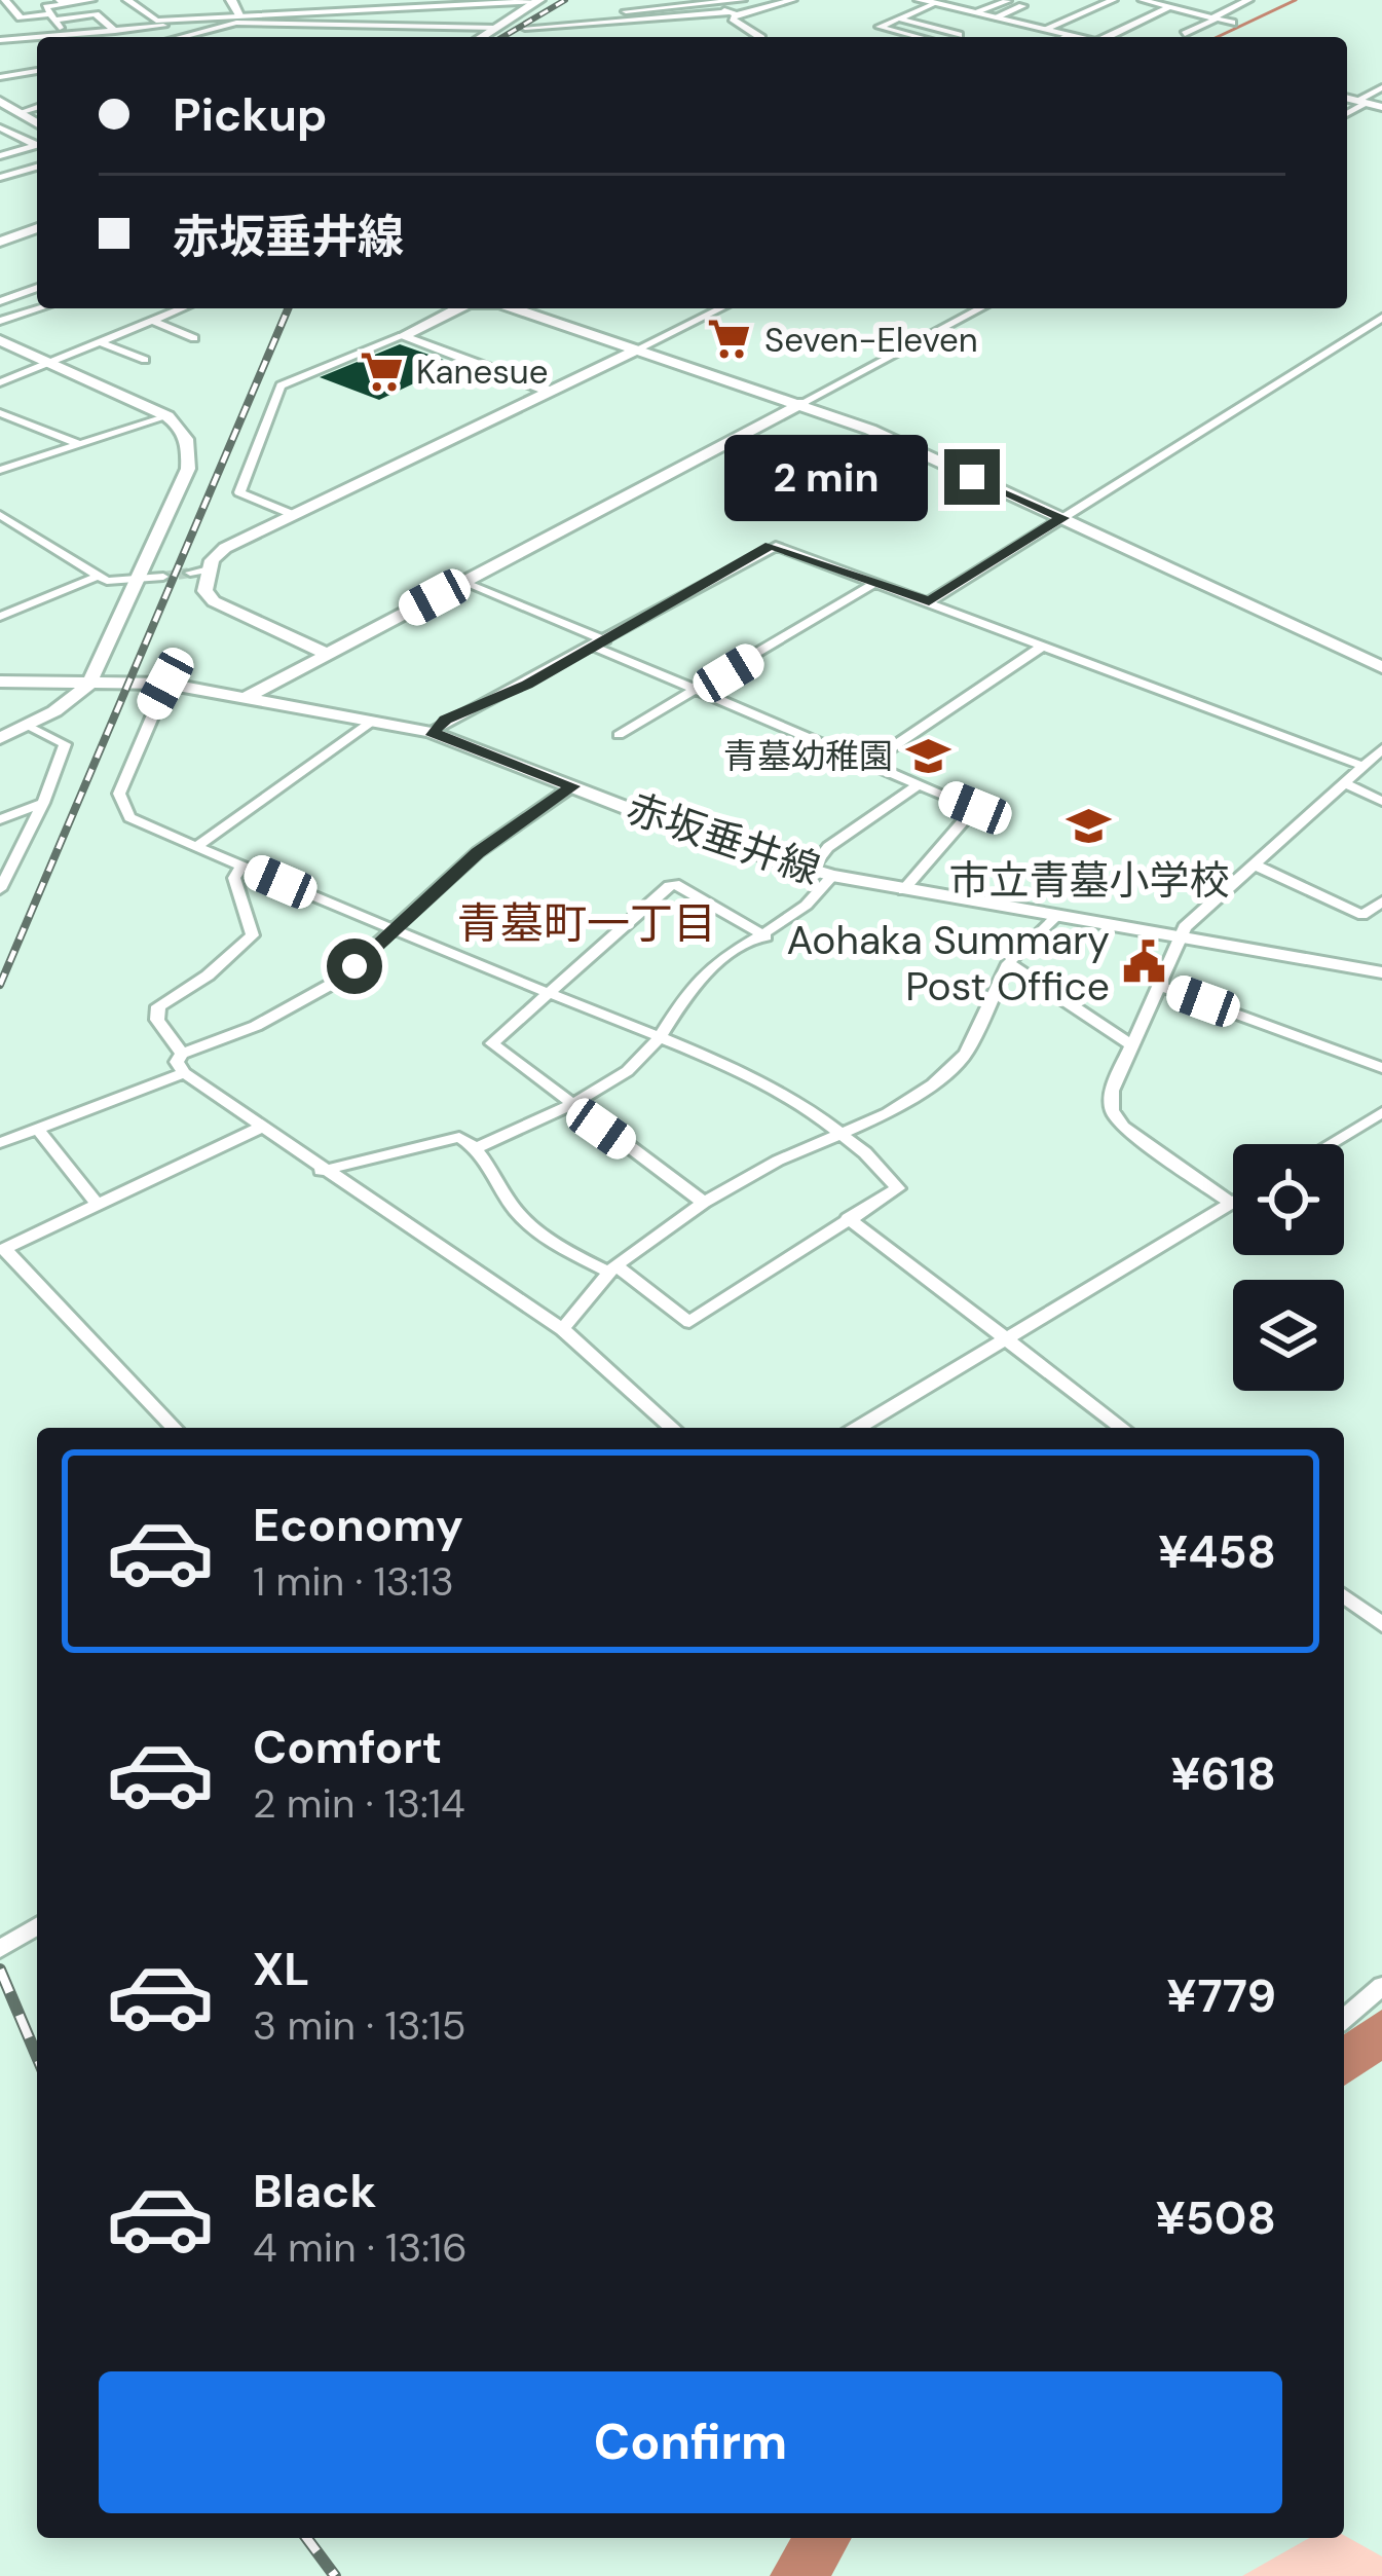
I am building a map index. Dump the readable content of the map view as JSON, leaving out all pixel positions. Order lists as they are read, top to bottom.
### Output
{
  "streets": {
    "street": ["赤坂垂井線"]
  },
  "districts": ["青墓町一丁目"],
  "places": {
    "supermarket": ["Seven-Eleven", "Kanesue"],
    "school or university": ["青墓幼稚園", "市立青墓小学校"],
    "public building": ["Aohaka Summary Post Office"]
  },
  "page": {
    "banner": ["Pickup", "赤坂垂井線"],
    "bubble": "2 min",
    "list": [
      {
        "name": "Economy",
        "note": "1 min · 13:13",
        "value": "¥458"
      },
      {
        "name": "Comfort",
        "note": "2 min · 13:14",
        "value": "¥618"
      },
      {
        "name": "XL",
        "note": "3 min · 13:15",
        "value": "¥779"
      },
      {
        "name": "Black",
        "note": "4 min · 13:16",
        "value": "¥508"
      }
    ],
    "buttons": "Confirm"
  }
}
